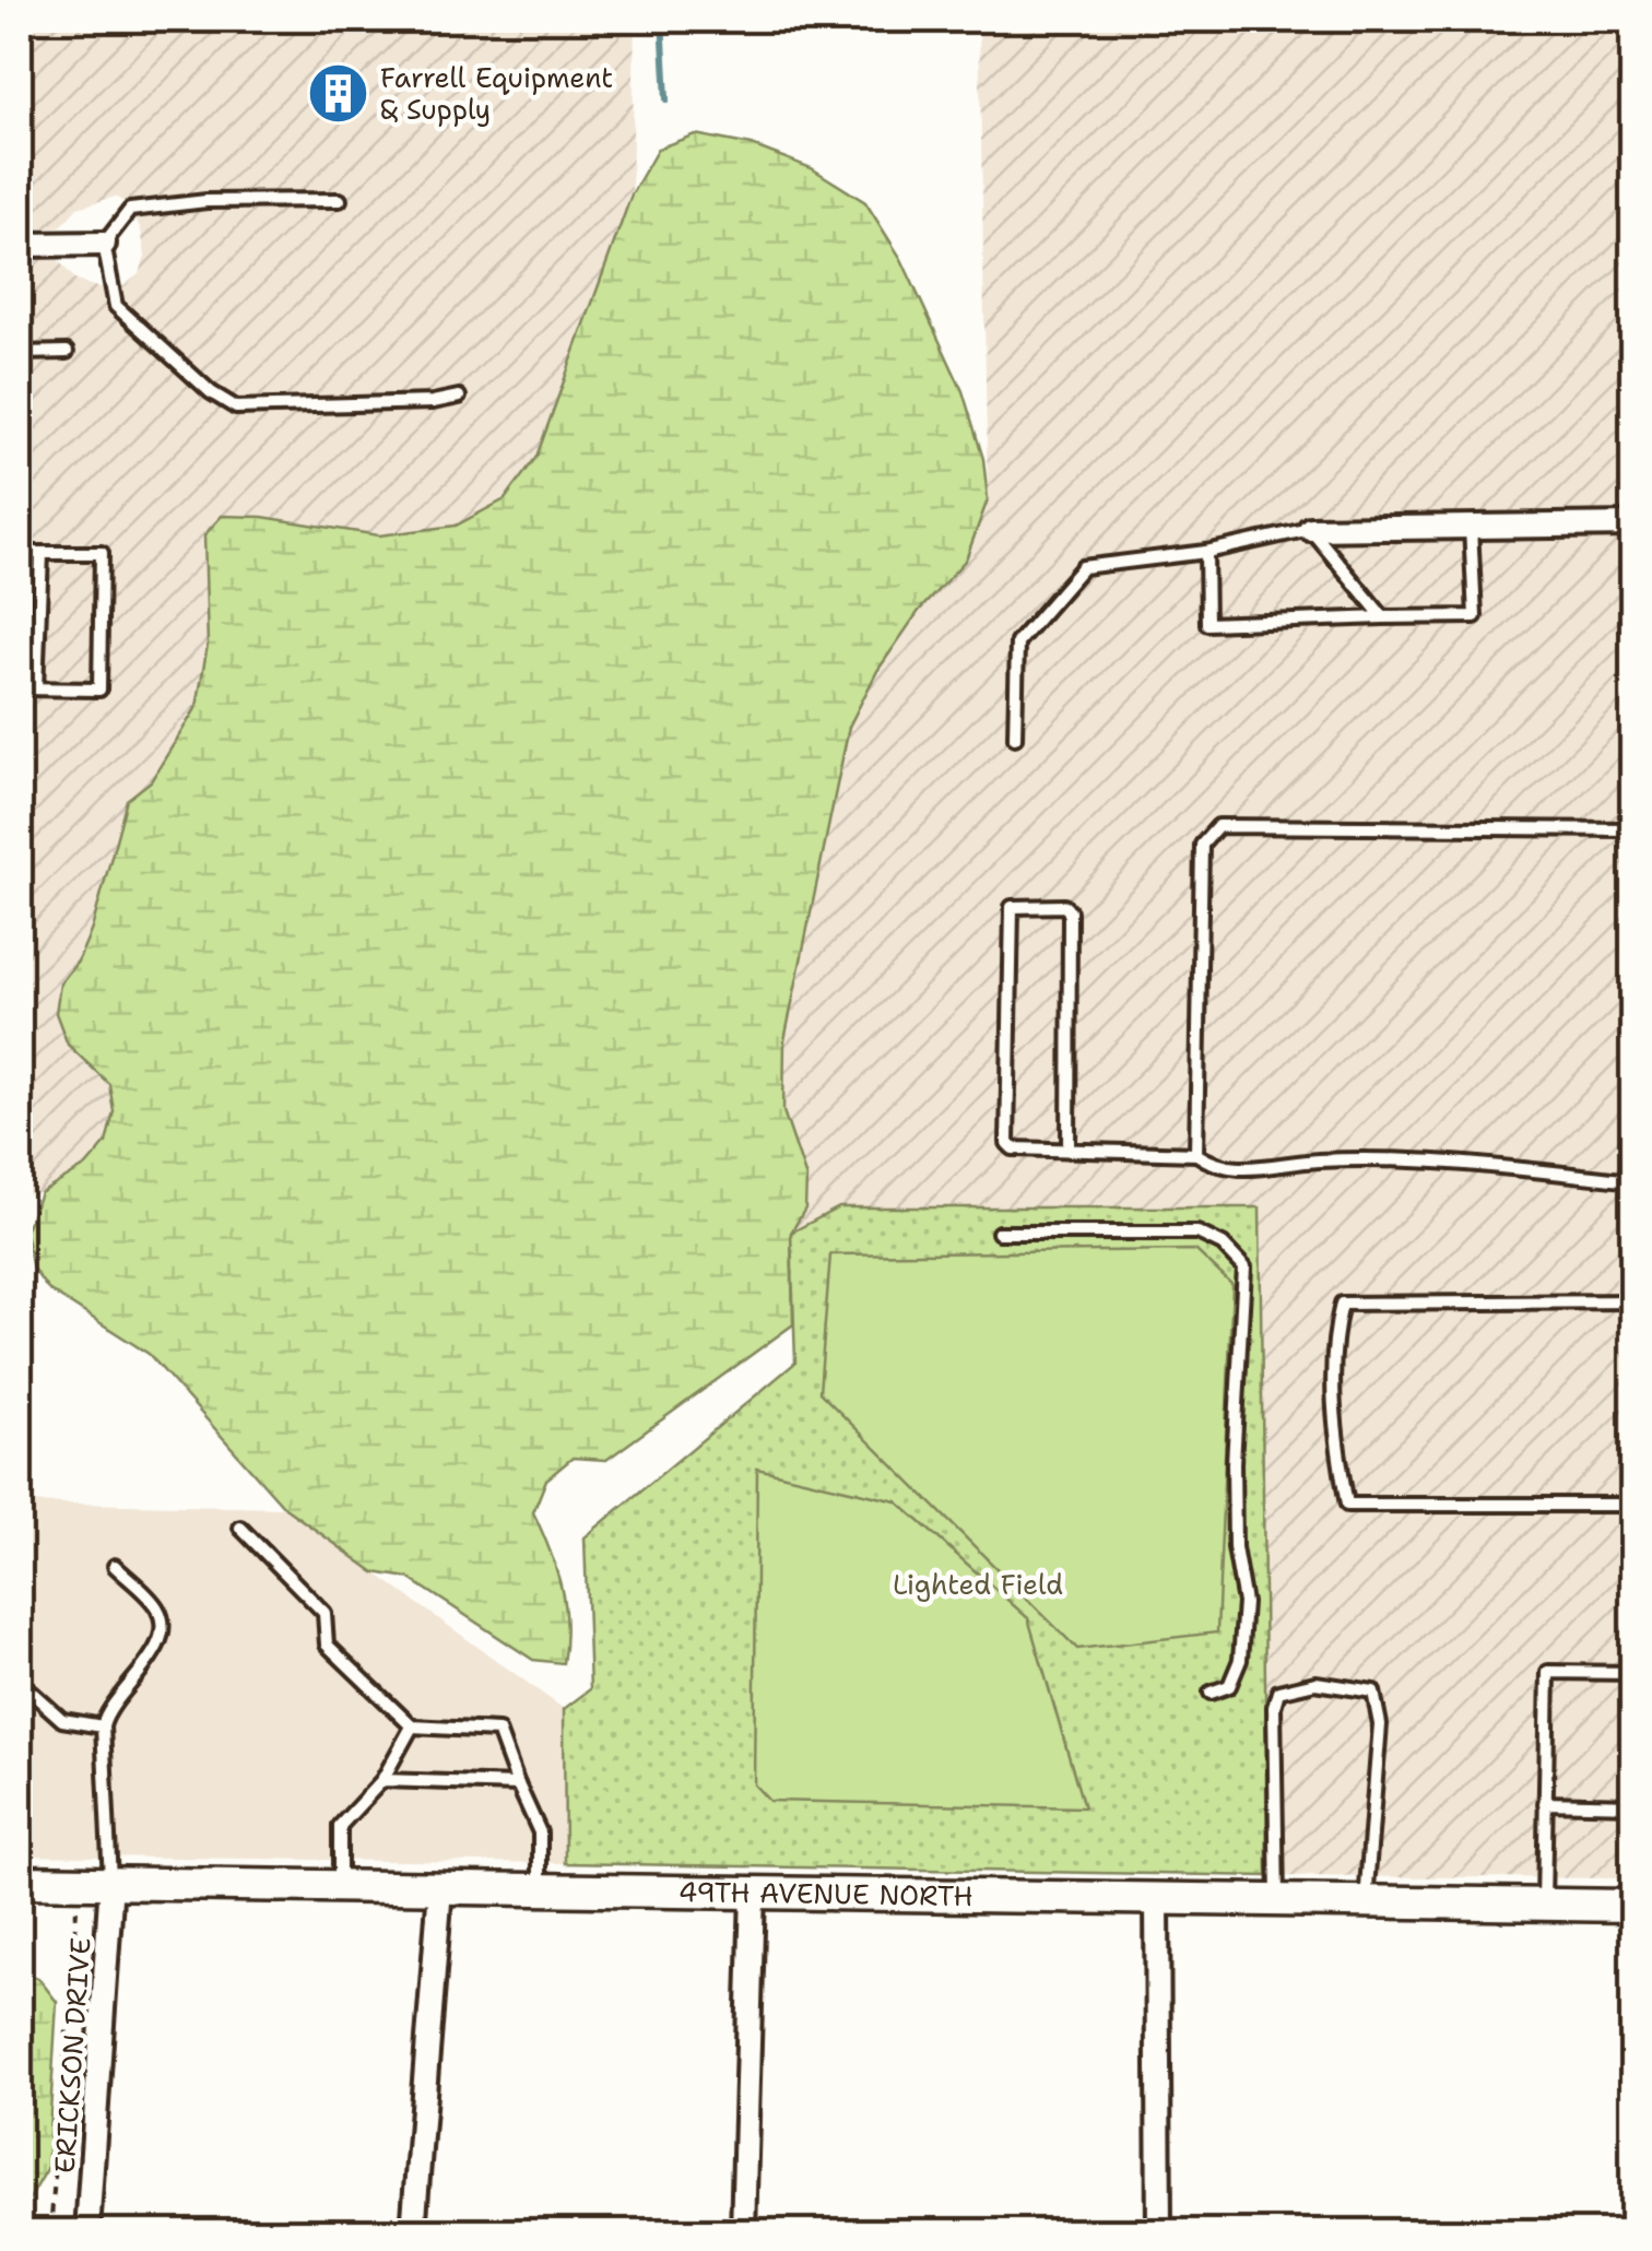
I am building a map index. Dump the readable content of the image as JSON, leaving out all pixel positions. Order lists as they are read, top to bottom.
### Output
{
  "streets": {
    "street": ["49TH AVENUE NORTH", "ERICKSON DRIVE"]
  },
  "crossings": [
    ["49TH AVENUE NORTH", "ERICKSON DRIVE"]
  ],
  "parks": ["Lighted Field"],
  "places": {
    "building": ["Farrell Equipment & Supply"]
  }
}
